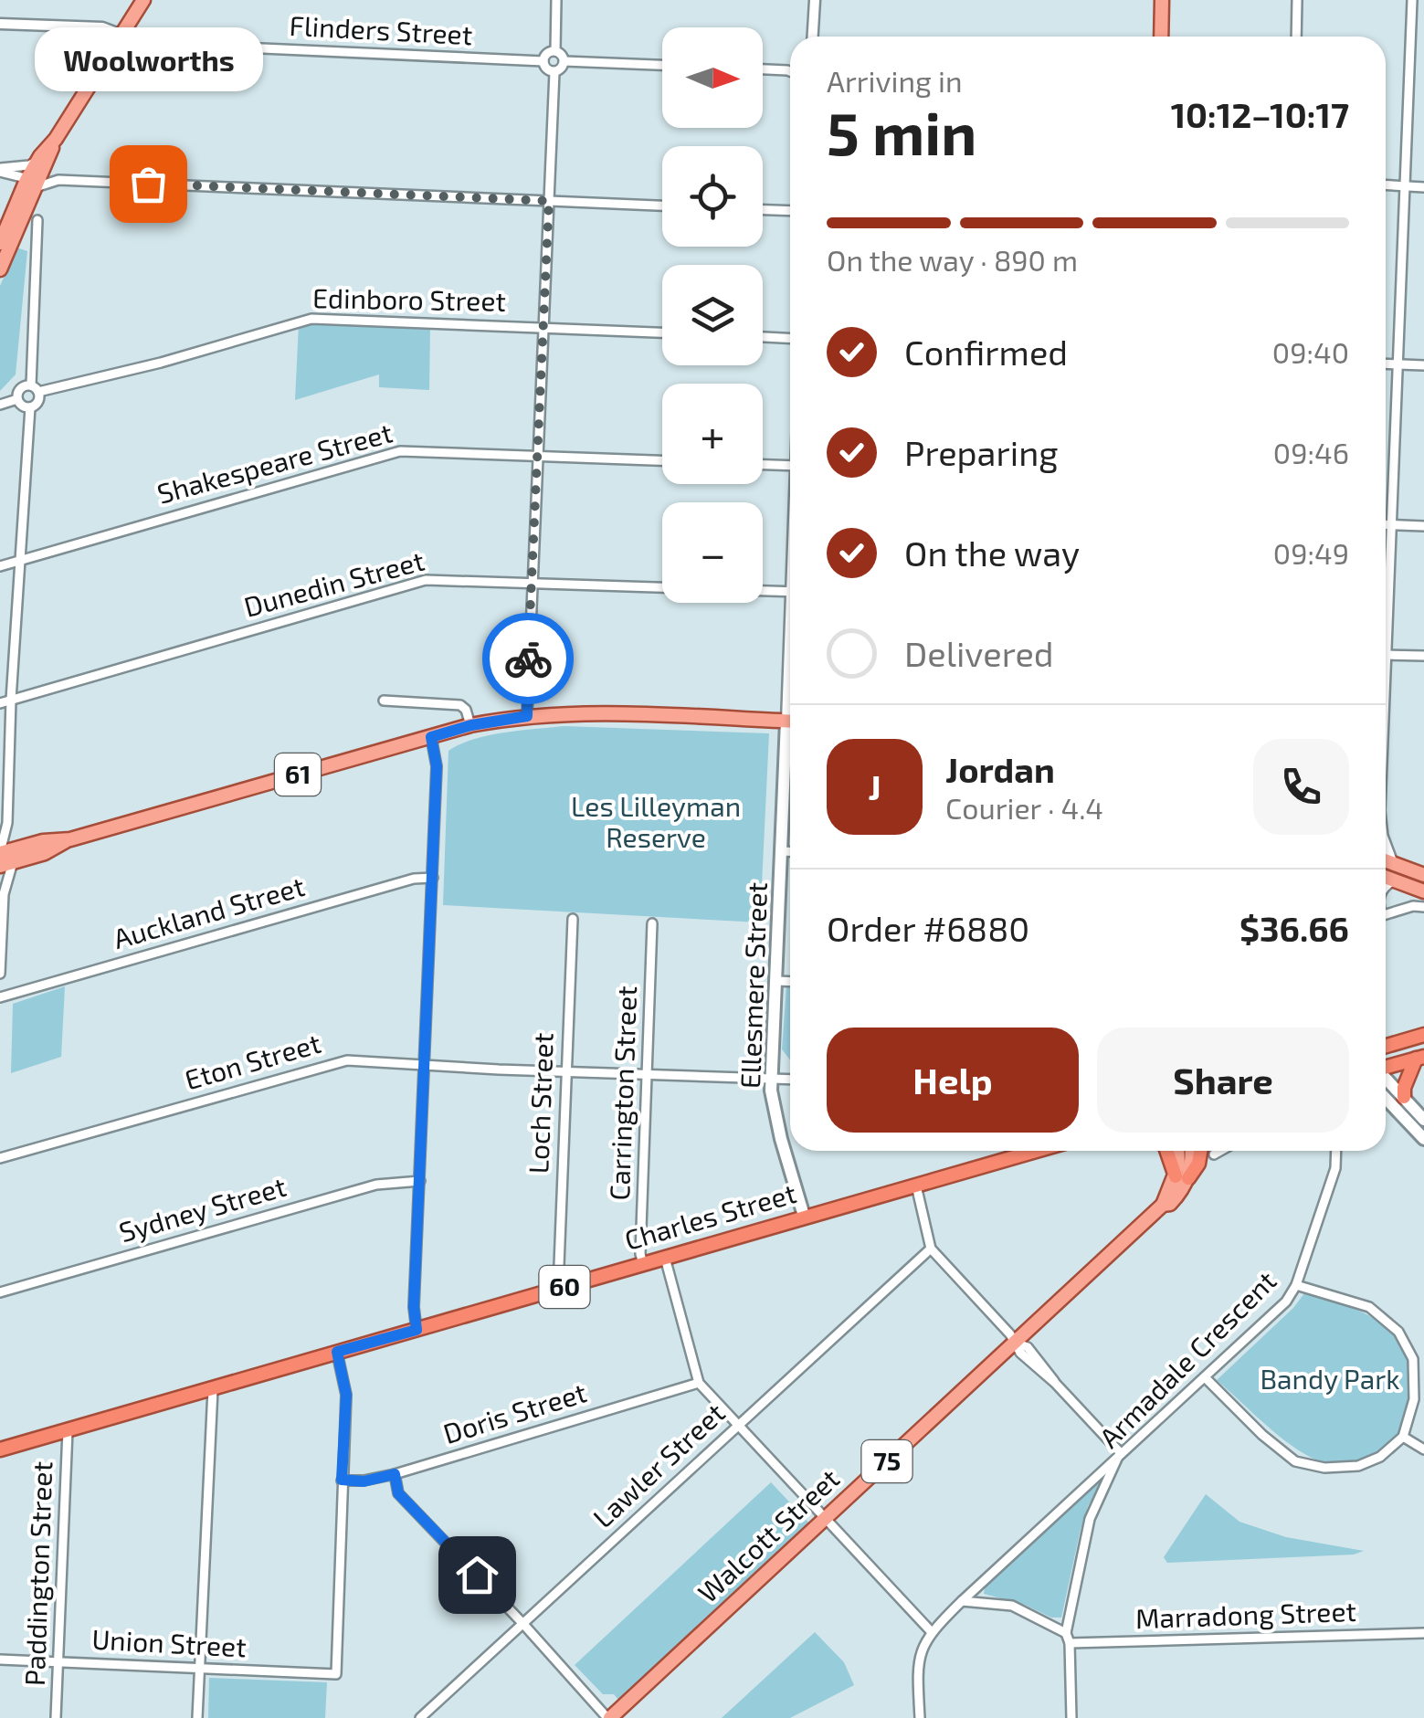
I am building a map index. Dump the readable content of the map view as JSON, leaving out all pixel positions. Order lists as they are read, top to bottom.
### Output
{
  "streets": {
    "highway": ["Charles Street", "60"],
    "main road": [
      "61",
      "Ellesmere Street",
      "75",
      "Walcott Street"
    ],
    "street": [
      "Flinders Street",
      "Edinboro Street",
      "Shakespeare Street",
      "Dunedin Street",
      "Auckland Street",
      "Eton Street",
      "Carrington Street",
      "Loch Street",
      "Sydney Street",
      "Armadale Crescent",
      "Doris Street",
      "Lawler Street",
      "Paddington Street",
      "Marradong Street",
      "Union Street"
    ]
  },
  "crossings": [
    ["Ellesmere Street", "Eton Street"],
    ["Ellesmere Street", "Charles Street"],
    ["Eton Street", "Carrington Street"],
    ["Eton Street", "Loch Street"],
    ["Carrington Street", "Charles Street"],
    ["Loch Street", "Charles Street"],
    ["Charles Street", "Paddington Street"],
    ["Armadale Crescent", "Marradong Street"],
    ["Doris Street", "Union Street"],
    ["Paddington Street", "Union Street"]
  ],
  "parks": ["Les Lilleyman Reserve", "Bandy Park"],
  "places": ["Woolworths"],
  "north": "right",
  "page": {
    "map_buttons": ["+", "−"],
    "bubble": "Woolworths",
    "heading": ["5 min", "Arriving in", "10:12–10:17"],
    "panel": [
      "Jordan",
      "Courier · 4.4",
      "Order #6880",
      "$36.66"
    ],
    "bar": "On the way · 890 m",
    "list": [
      ["Confirmed", "09:40"],
      ["Preparing", "09:46"],
      ["On the way", "09:49"],
      "Delivered"
    ],
    "round": "J",
    "buttons": ["Help", "Share"]
  }
}
